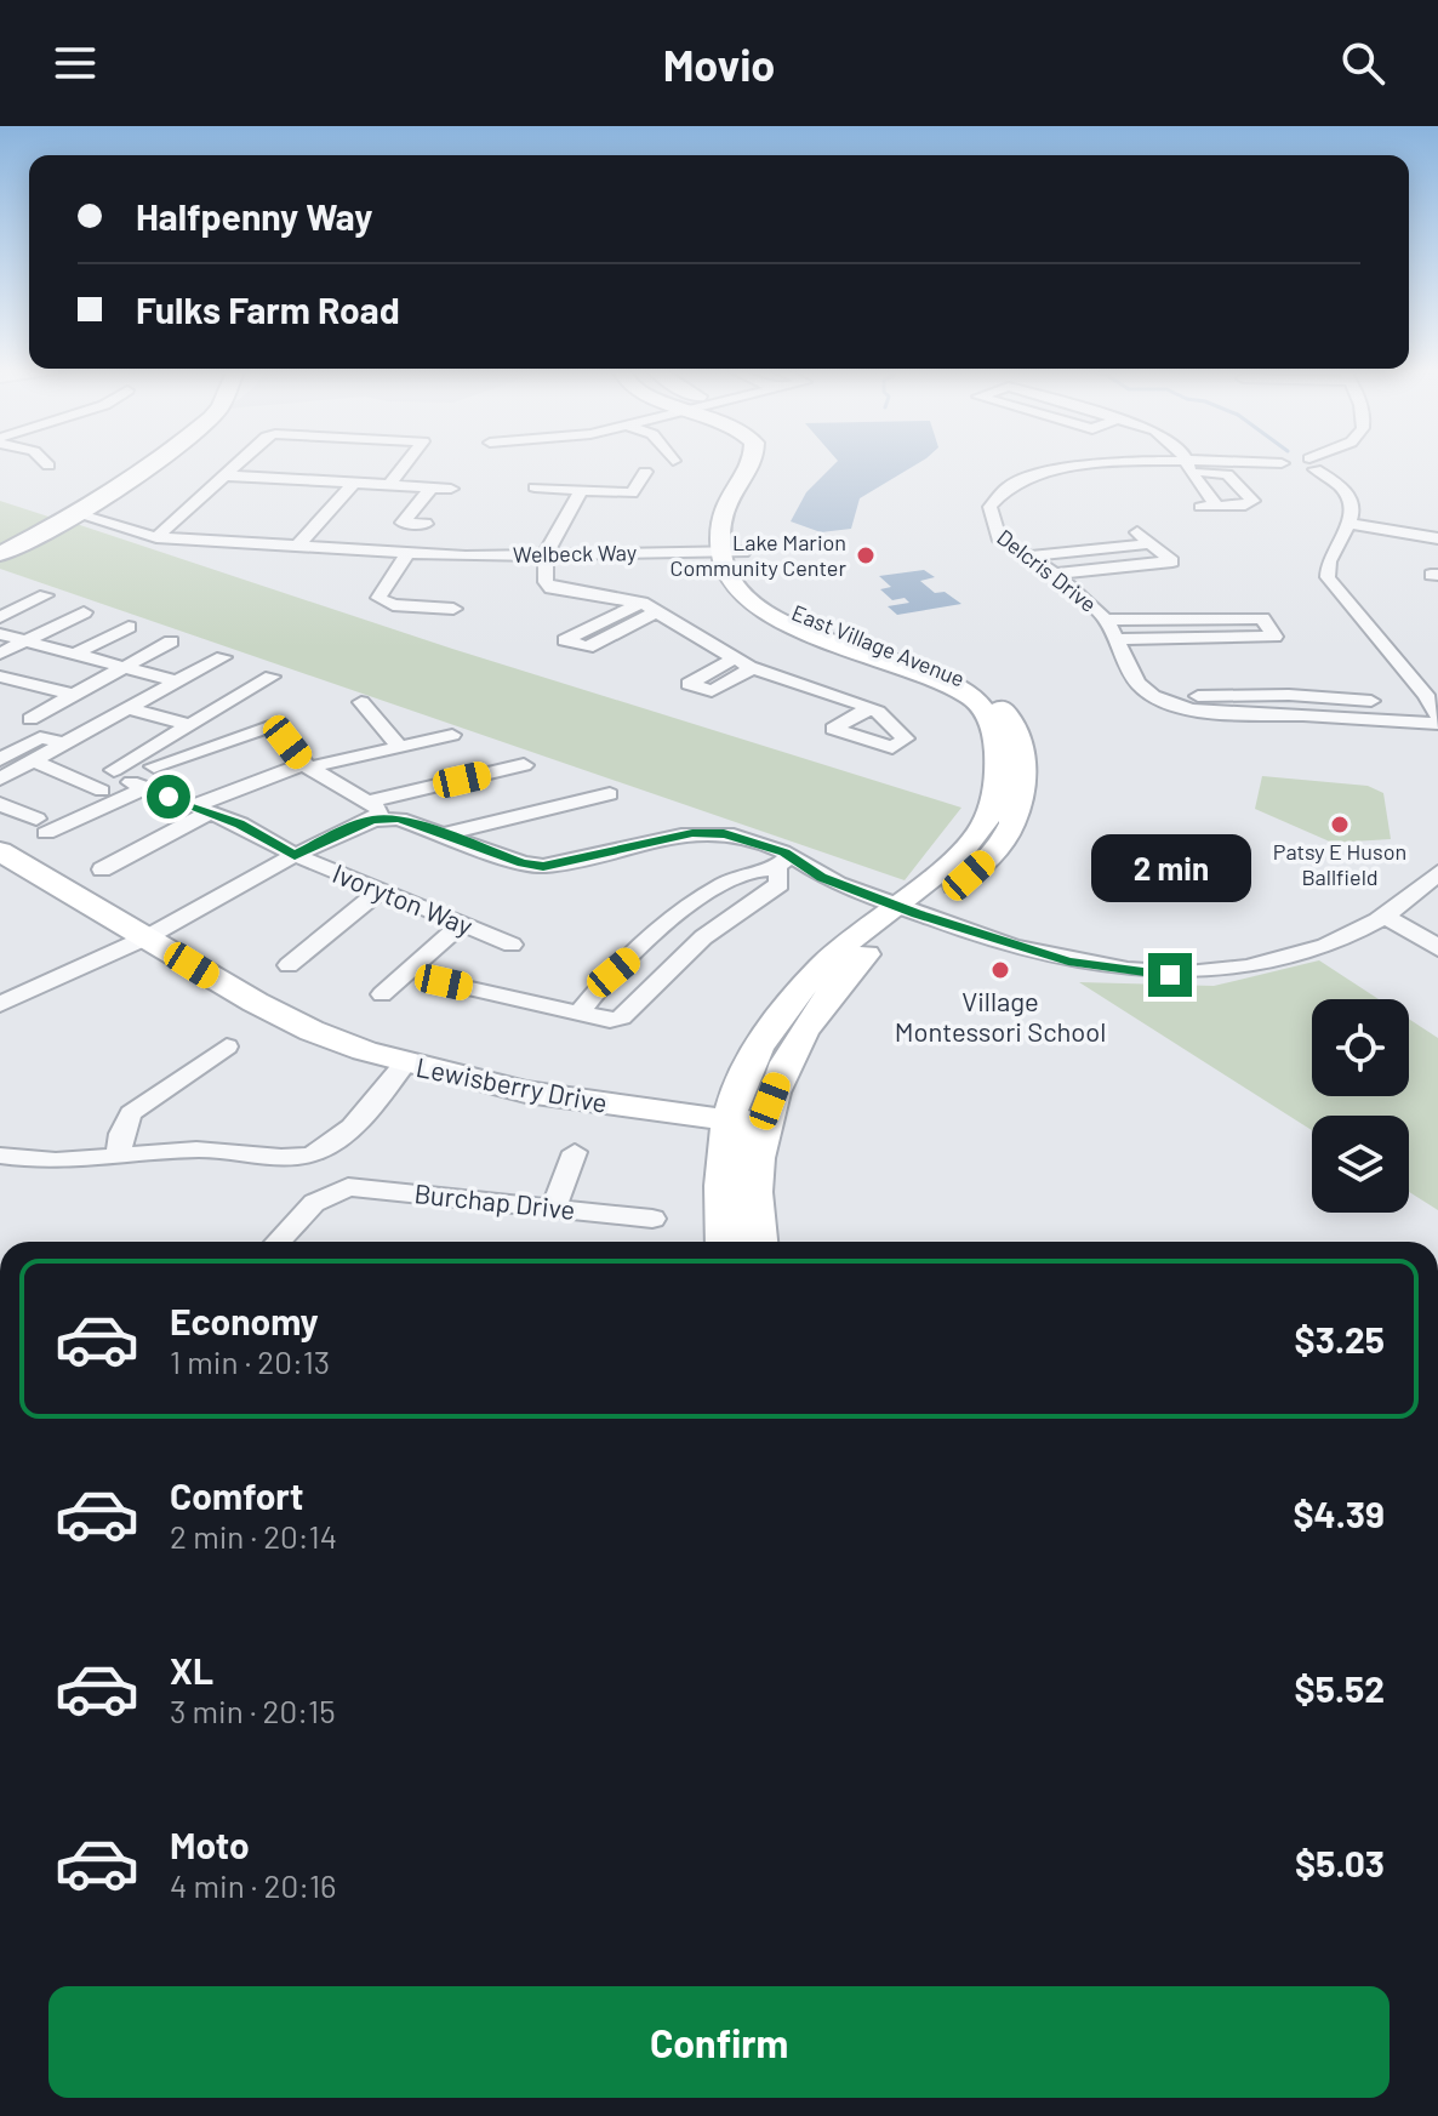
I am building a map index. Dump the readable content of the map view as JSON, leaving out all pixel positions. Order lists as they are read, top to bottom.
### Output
{
  "streets": {
    "street": [
      "Welbeck Way",
      "Delcris Drive",
      "East Village Avenue",
      "Ivoryton Way",
      "Lewisberry Drive",
      "Burchap Drive"
    ]
  },
  "crossings": [
    ["Welbeck Way", "East Village Avenue"],
    ["East Village Avenue", "Lewisberry Drive"]
  ],
  "places": ["Lake Marion Community Center", "Patsy E Huson Ballfield", "Village Montessori School"],
  "page": {
    "header": "Movio",
    "banner": ["Halfpenny Way", "Fulks Farm Road"],
    "bubble": "2 min",
    "list": [
      {
        "name": "Economy",
        "note": "1 min · 20:13",
        "value": "$3.25"
      },
      {
        "name": "Comfort",
        "note": "2 min · 20:14",
        "value": "$4.39"
      },
      {
        "name": "XL",
        "note": "3 min · 20:15",
        "value": "$5.52"
      },
      {
        "name": "Moto",
        "note": "4 min · 20:16",
        "value": "$5.03"
      }
    ],
    "buttons": "Confirm"
  }
}
